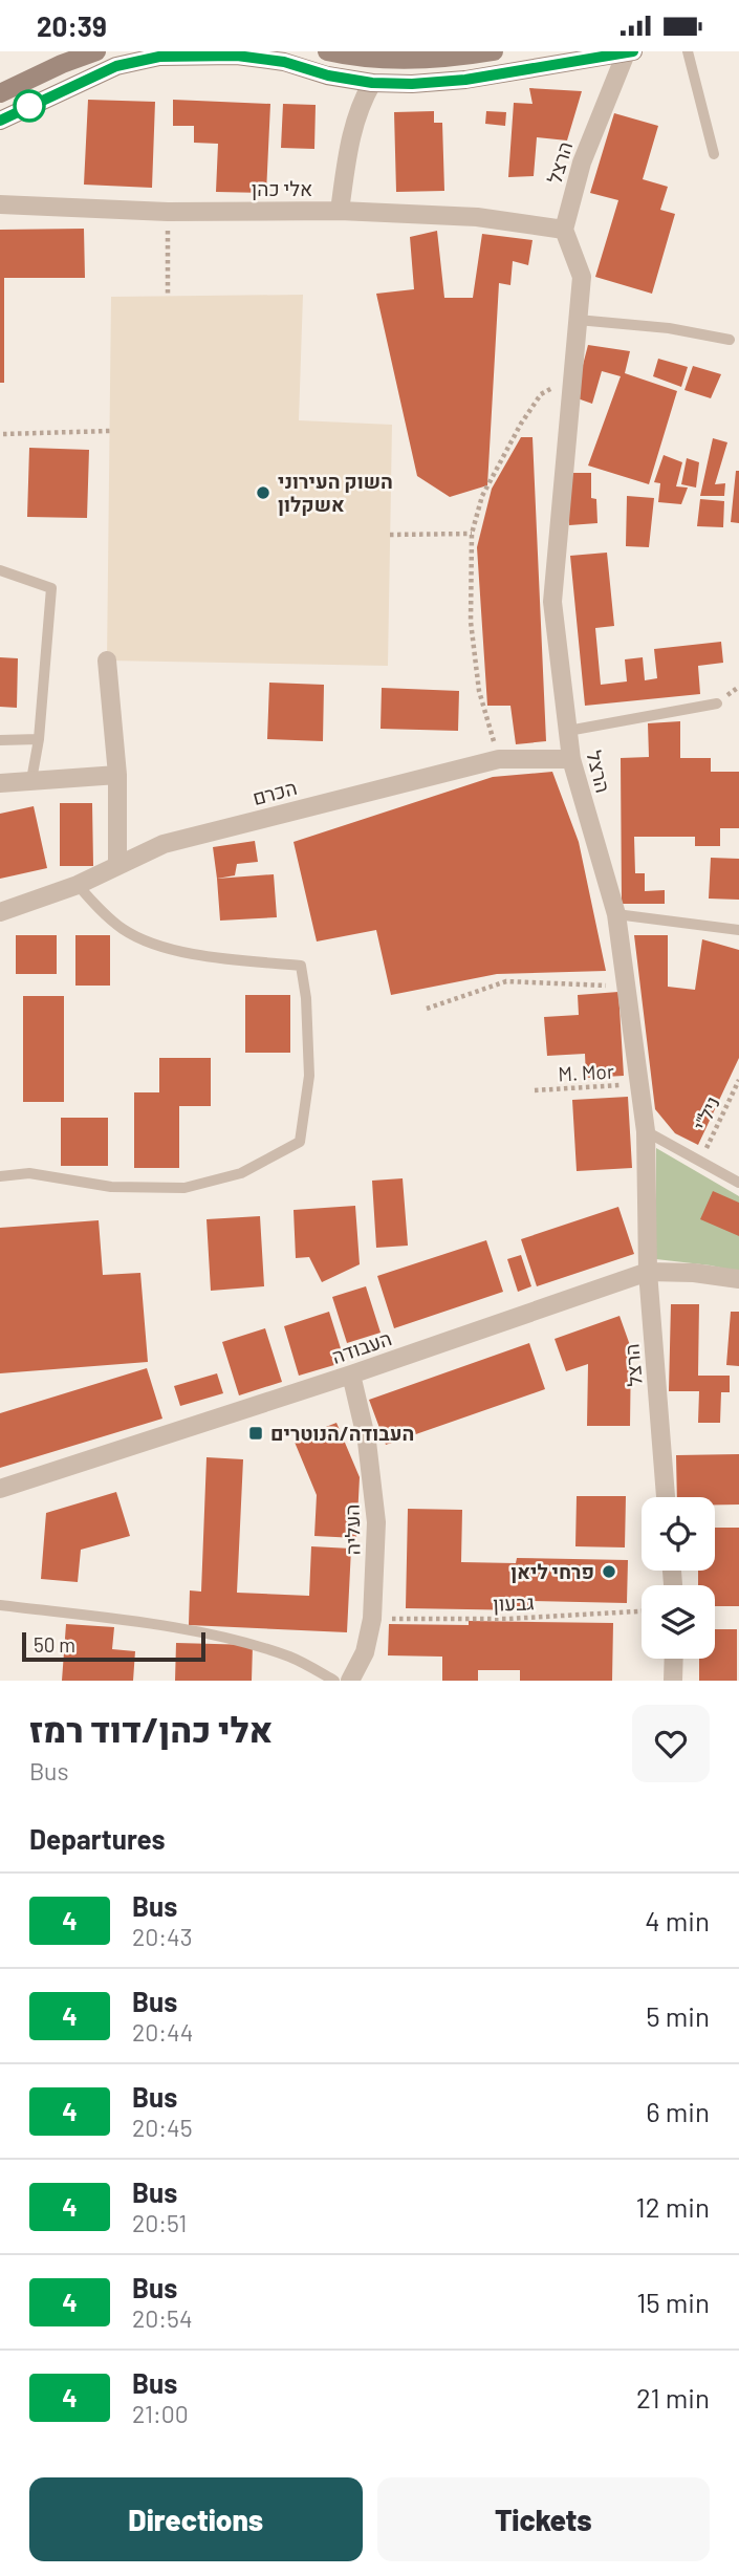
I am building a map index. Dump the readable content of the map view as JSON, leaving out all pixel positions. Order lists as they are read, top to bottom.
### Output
{
  "streets": {
    "street": [
      "הרצל",
      "אלי כהן",
      "הכרם",
      "העבודה",
      "העליה"
    ],
    "path": ["M. Mor", "ניל\"י", "גבעון"]
  },
  "crossings": [
    ["הרצל", "אלי כהן"],
    ["הרצל", "הכרם"],
    ["הרצל", "M. Mor"],
    ["הרצל", "העבודה"],
    ["העבודה", "העליה"],
    ["העליה", "גבעון"]
  ],
  "places": {
    "other": ["השוק העירוני אשקלון", "פרחי ליאן"],
    "transit": ["העבודה/הנוטרים"]
  },
  "lines": ["bus line 4"],
  "scale_bar": "50 m",
  "page": {
    "status": "20:39",
    "scale": "50 m",
    "heading": [
      ["אלי כהן/דוד רמז", "Bus"],
      "Departures"
    ],
    "list": [
      {
        "mark": "4",
        "name": "Bus",
        "note": "20:43",
        "value": "4 min"
      },
      {
        "mark": "4",
        "name": "Bus",
        "note": "20:44",
        "value": "5 min"
      },
      {
        "mark": "4",
        "name": "Bus",
        "note": "20:45",
        "value": "6 min"
      },
      {
        "mark": "4",
        "name": "Bus",
        "note": "20:51",
        "value": "12 min"
      },
      {
        "mark": "4",
        "name": "Bus",
        "note": "20:54",
        "value": "15 min"
      },
      {
        "mark": "4",
        "name": "Bus",
        "note": "21:00",
        "value": "21 min"
      }
    ],
    "buttons": ["Directions", "Tickets"]
  }
}
